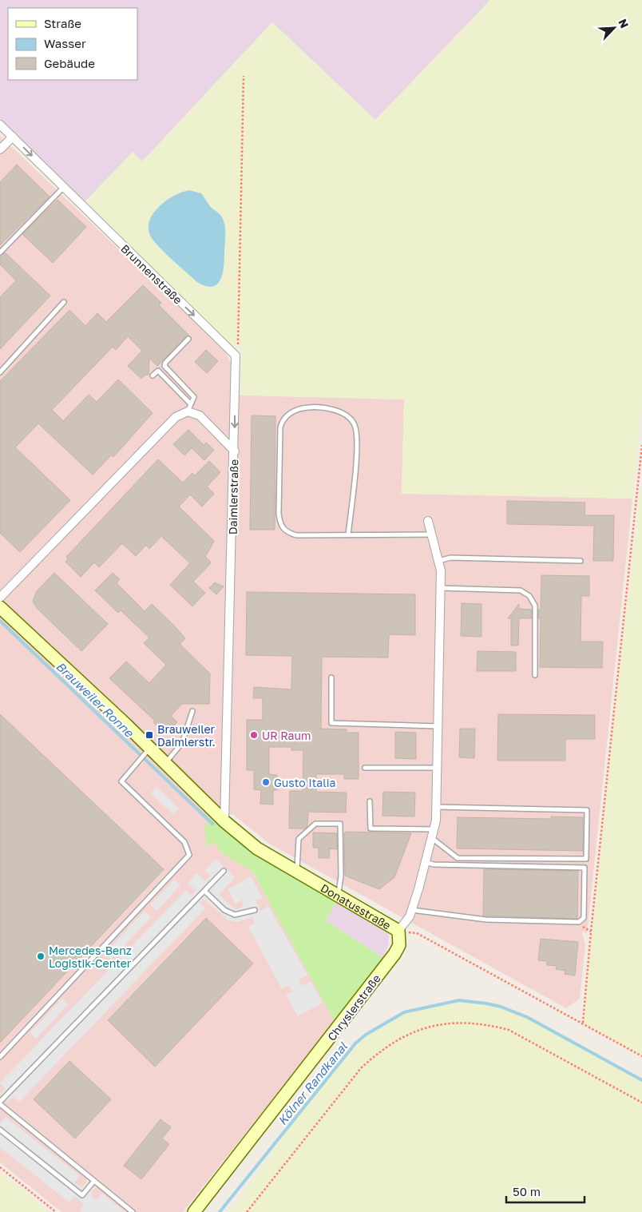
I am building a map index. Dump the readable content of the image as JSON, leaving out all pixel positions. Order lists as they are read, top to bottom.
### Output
{
  "streets": {
    "street": [
      "Brunnenstraße",
      "Daimlerstraße",
      "Donatusstraße",
      "Chryslerstraße"
    ]
  },
  "crossings": [
    ["Daimlerstraße", "Donatusstraße"],
    ["Donatusstraße", "Chryslerstraße"]
  ],
  "one_way": ["Brunnenstraße"],
  "water": ["Brauweiler Ronne", "Kölner Randkanal"],
  "places": {
    "transit": ["Brauweiler Daimlerstr."],
    "other": ["UR Raum", "Gusto Italia", "Mercedes-Benz Logistik-Center"]
  },
  "legend": ["Straße", "Wasser", "Gebäude"],
  "scale_bar": "50 m",
  "north": "top right"
}
